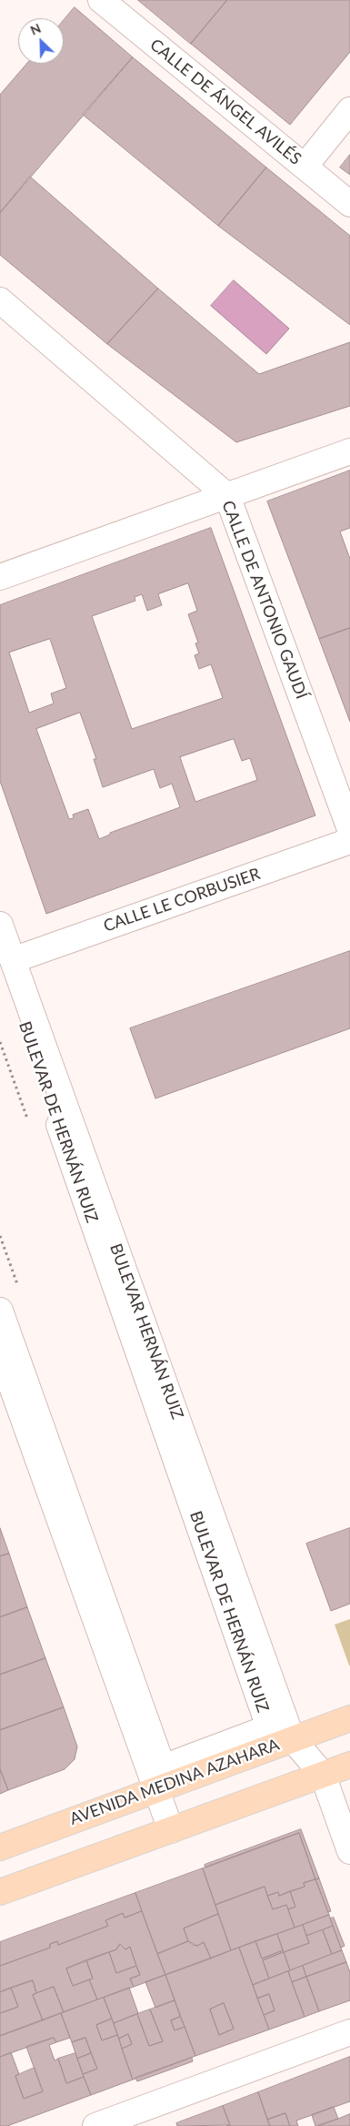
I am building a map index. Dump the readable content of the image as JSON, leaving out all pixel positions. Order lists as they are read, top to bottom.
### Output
{
  "streets": {
    "main road": ["AVENIDA MEDINA AZAHARA"],
    "street": [
      "CALLE DE ÁNGEL AVILÉS",
      "CALLE DE ANTONIO GAUDÍ",
      "CALLE LE CORBUSIER",
      "BULEVAR DE HERNÁN RUIZ",
      "BULEVAR HERNÁN RUIZ"
    ]
  },
  "crossings": [
    ["CALLE LE CORBUSIER", "BULEVAR DE HERNÁN RUIZ"],
    ["CALLE LE CORBUSIER", "BULEVAR HERNÁN RUIZ"],
    ["BULEVAR DE HERNÁN RUIZ", "BULEVAR HERNÁN RUIZ"],
    ["BULEVAR HERNÁN RUIZ", "AVENIDA MEDINA AZAHARA"]
  ],
  "north": "top left"
}
